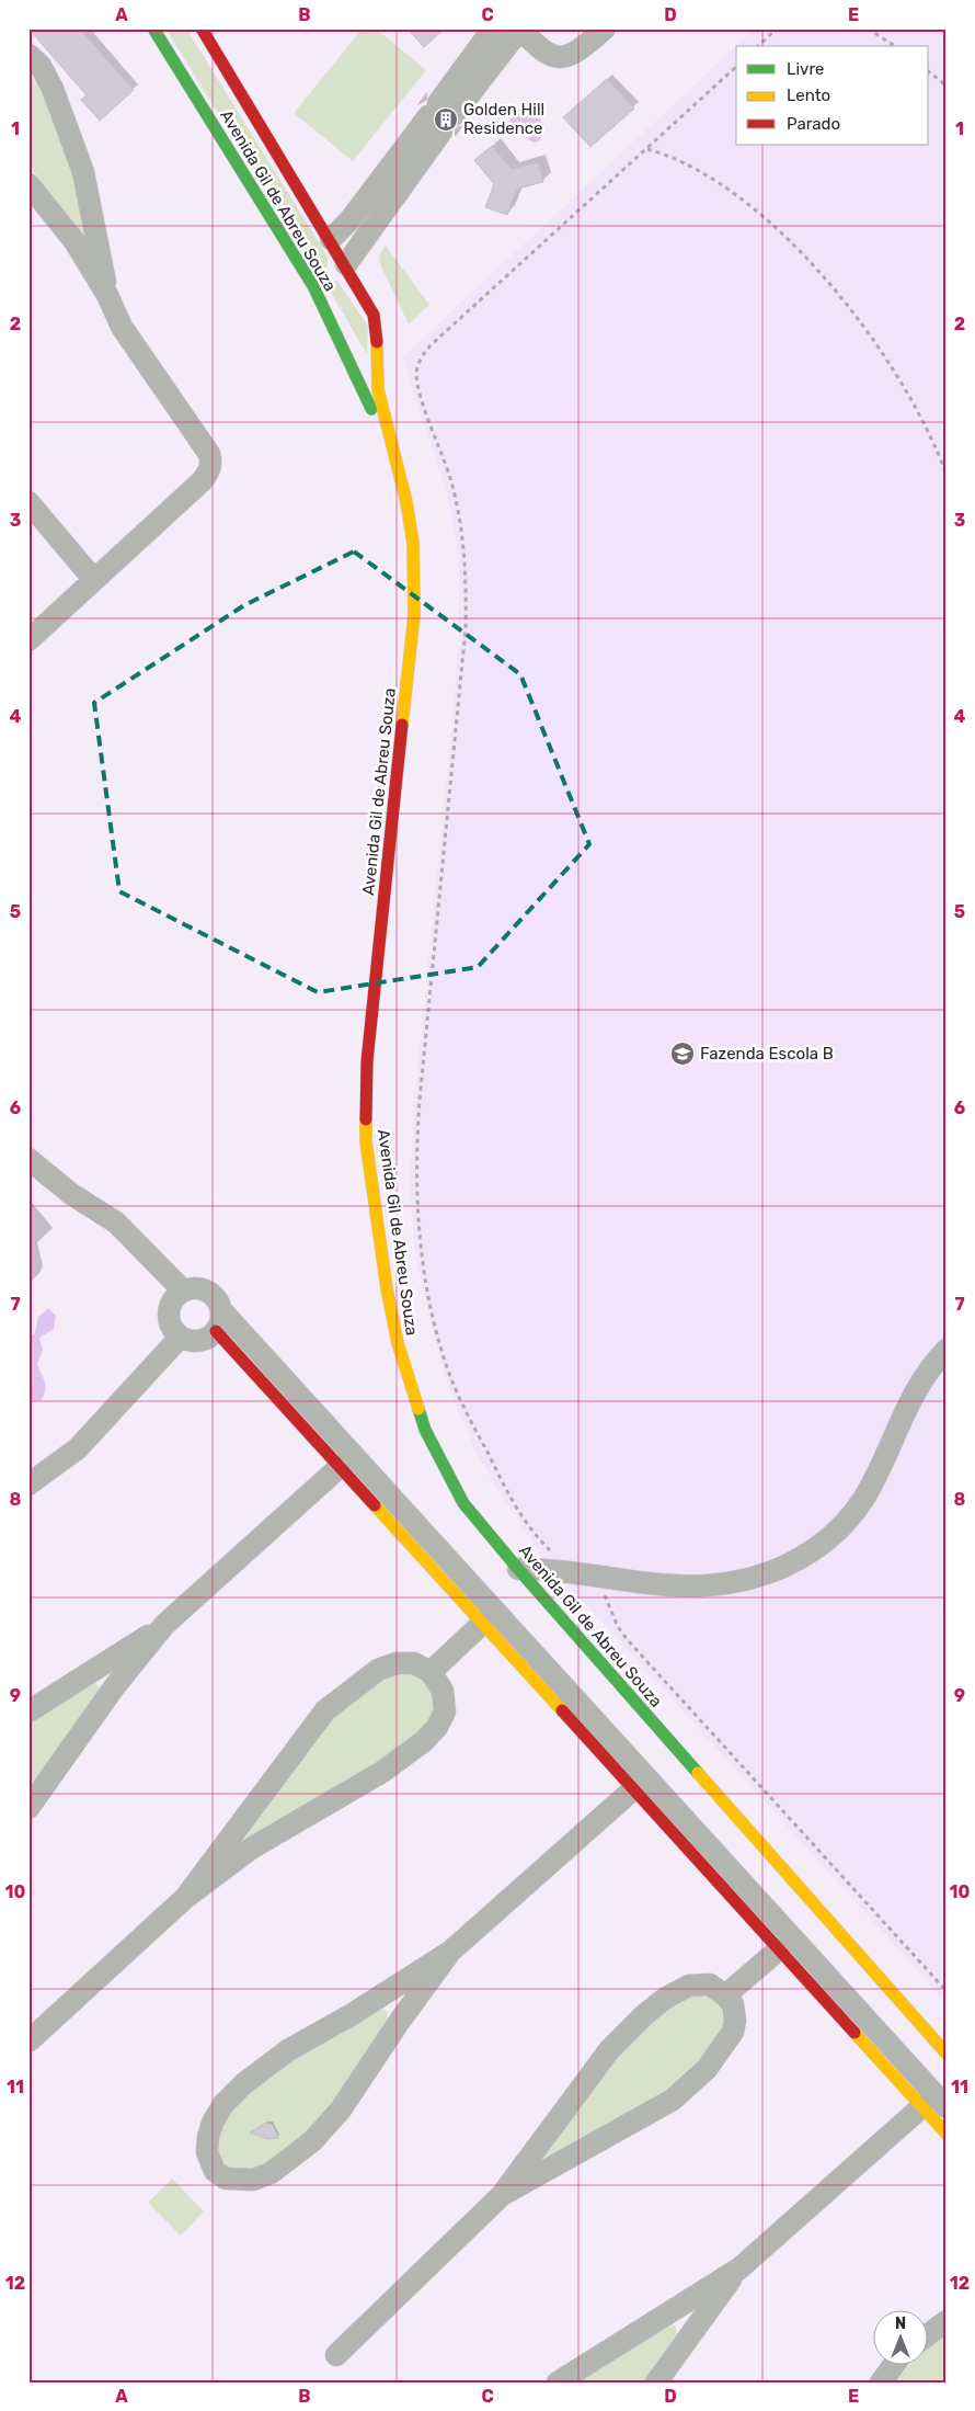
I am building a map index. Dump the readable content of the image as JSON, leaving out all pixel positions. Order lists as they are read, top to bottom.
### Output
{
  "streets": {
    "street": ["Avenida Gil de Abreu Souza"]
  },
  "places": {
    "building": ["Golden Hill Residence"],
    "school or university": ["Fazenda Escola B"]
  },
  "legend": ["Livre", "Lento", "Parado"],
  "north": "top",
  "grid": {
    "columns": [
      "A",
      "B",
      "C",
      "D",
      "E"
    ],
    "rows": [
      "1",
      "2",
      "3",
      "4",
      "5",
      "6",
      "7",
      "8",
      "9",
      "10",
      "11",
      "12"
    ]
  }
}
